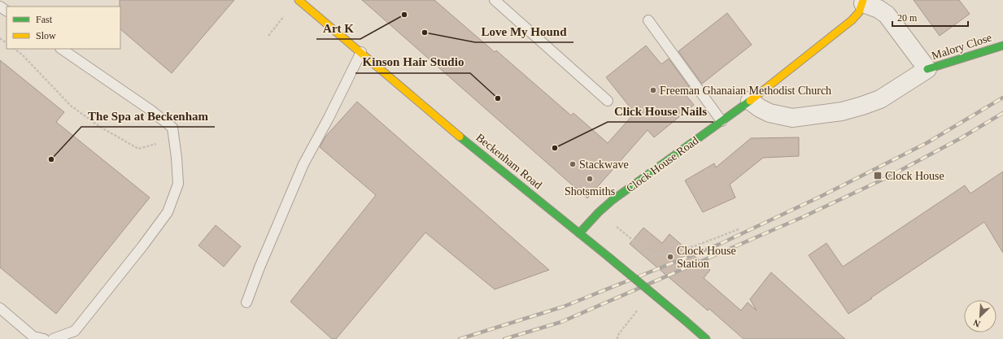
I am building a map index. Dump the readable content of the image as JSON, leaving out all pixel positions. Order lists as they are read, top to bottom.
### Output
{
  "streets": {
    "main road": ["Malory Close", "Beckenham Road", "Clock House Road"]
  },
  "crossings": [
    ["Malory Close", "Clock House Road"],
    ["Beckenham Road", "Clock House Road"]
  ],
  "places": {
    "other": [
      "Art K",
      "Love My Hound",
      "Freeman Ghanaian Methodist Church",
      "Kinson Hair Studio",
      "Click House Nails",
      "The Spa at Beckenham",
      "Stackwave",
      "Shotsmiths",
      "Clock House Station"
    ],
    "transit": ["Clock House"]
  },
  "legend": ["Fast", "Slow"],
  "scale_bar": "20 m",
  "north": "bottom left"
}
